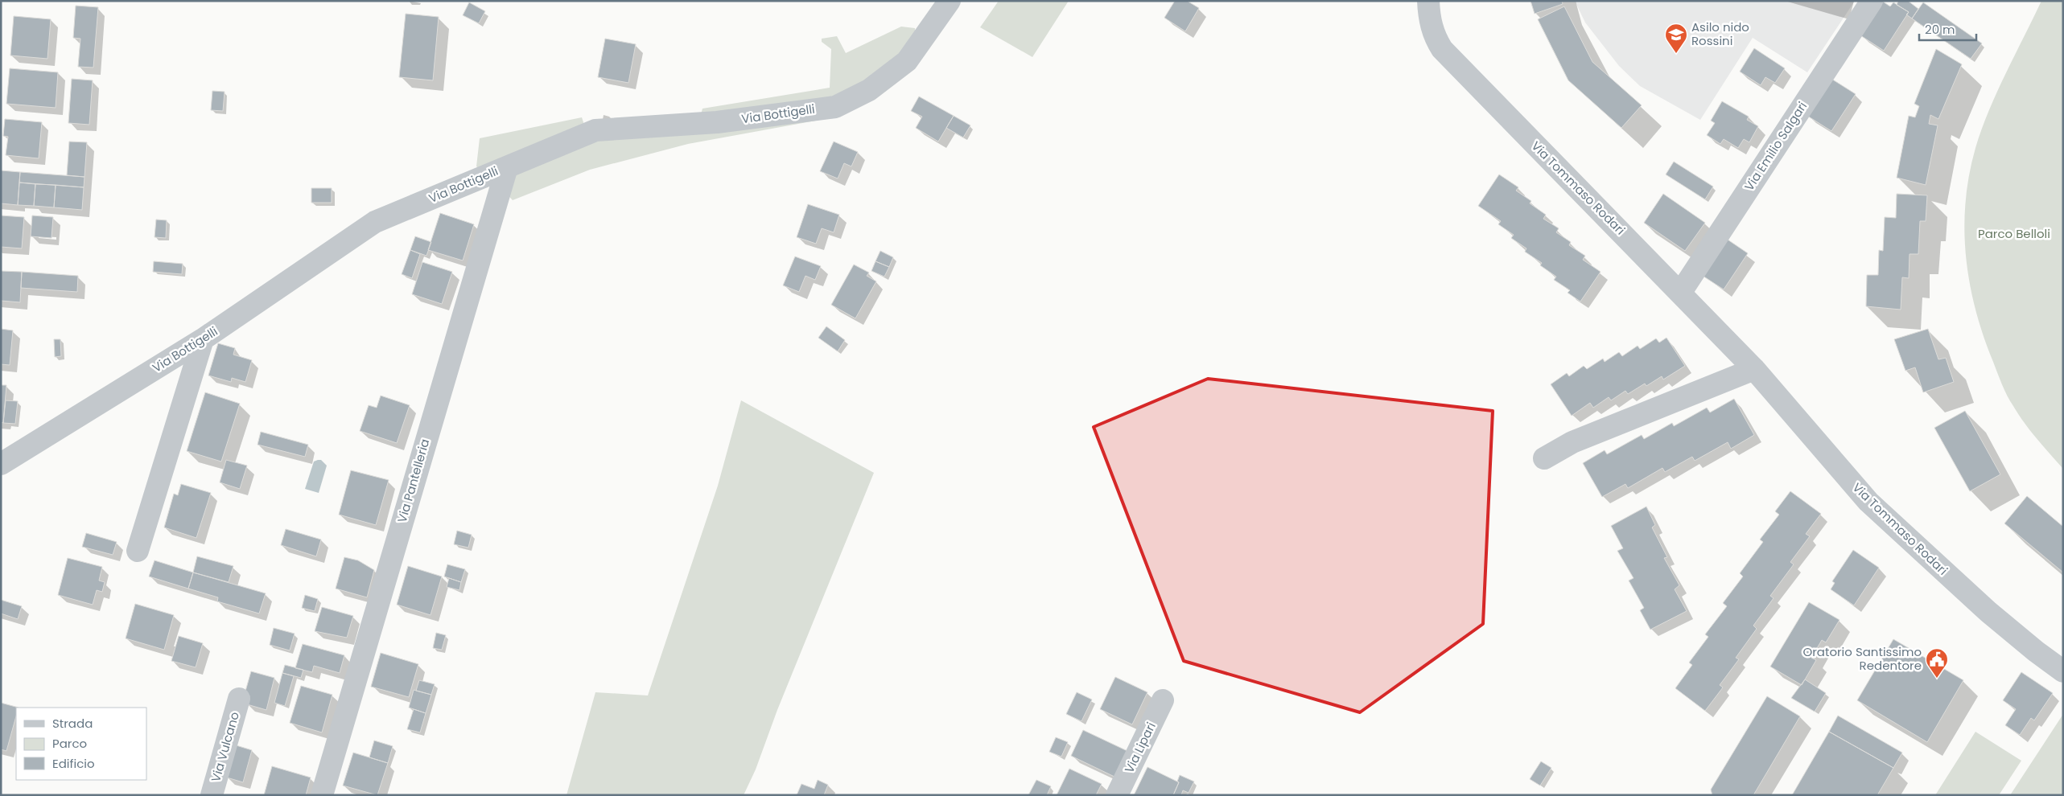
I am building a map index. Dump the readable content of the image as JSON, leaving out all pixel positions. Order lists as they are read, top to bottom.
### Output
{
  "streets": {
    "street": [
      "Via Bottigelli",
      "Via Emilio Salgari",
      "Via Tommaso Rodari",
      "Via Pantelleria",
      "Via Vulcano",
      "Via Lipari"
    ]
  },
  "crossings": [
    ["Via Bottigelli", "Via Pantelleria"],
    ["Via Emilio Salgari", "Via Tommaso Rodari"]
  ],
  "parks": ["Parco Belloli"],
  "places": {
    "school or university": ["Asilo nido Rossini"],
    "public building": ["Oratorio Santissimo Redentore"]
  },
  "legend": ["Strada", "Parco", "Edificio"],
  "scale_bar": "20 m"
}
